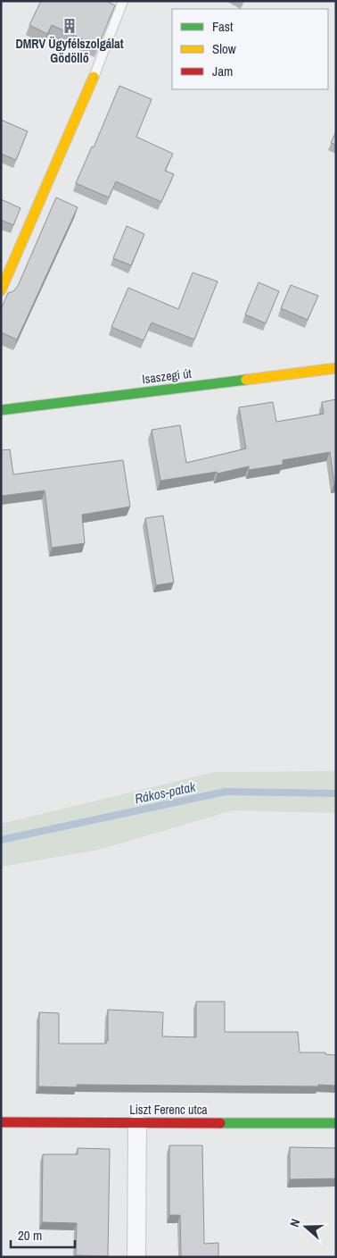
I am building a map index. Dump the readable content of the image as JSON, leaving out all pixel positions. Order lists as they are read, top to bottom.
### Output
{
  "streets": {
    "street": ["Isaszegi út", "Liszt Ferenc utca"]
  },
  "water": ["Rákos-patak"],
  "places": {
    "building": ["DMRV Ügyfélszolgálat Gödöllő"]
  },
  "legend": ["Fast", "Slow", "Jam"],
  "scale_bar": "20 m",
  "north": "left"
}
